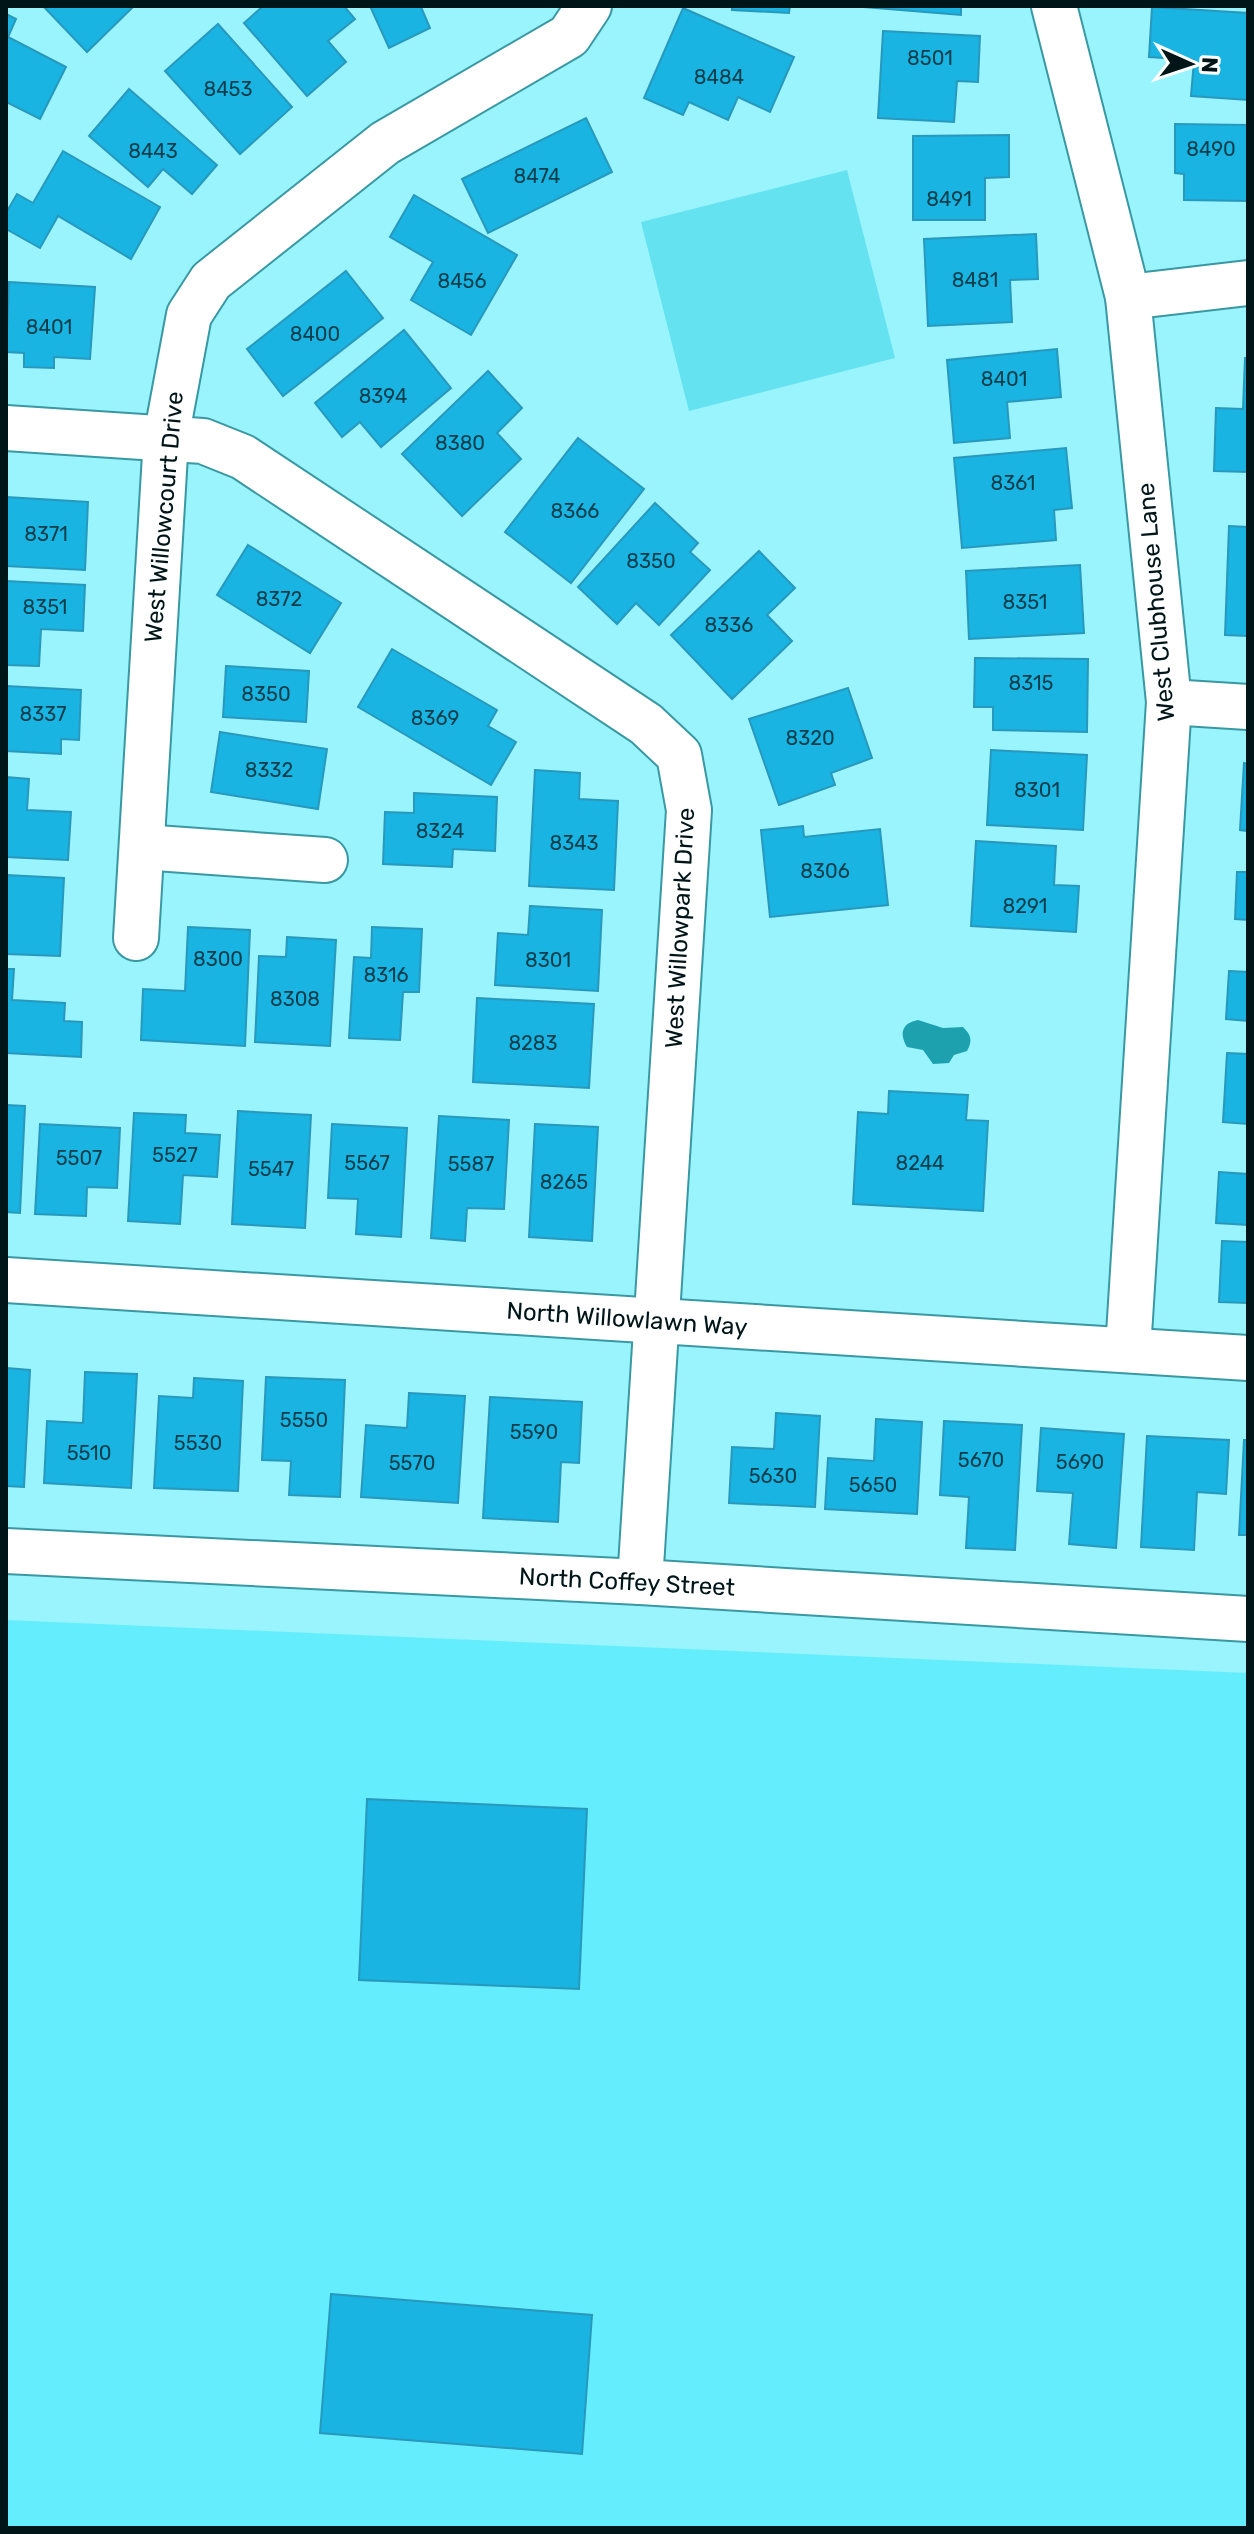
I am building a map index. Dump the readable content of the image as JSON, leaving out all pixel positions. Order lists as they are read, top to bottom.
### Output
{
  "streets": {
    "street": [
      "West Willowcourt Drive",
      "West Clubhouse Lane",
      "West Willowpark Drive",
      "North Willowlawn Way",
      "North Coffey Street"
    ]
  },
  "crossings": [
    ["West Willowcourt Drive", "West Willowpark Drive"],
    ["West Clubhouse Lane", "North Willowlawn Way"],
    ["West Willowpark Drive", "North Willowlawn Way"],
    ["West Willowpark Drive", "North Coffey Street"]
  ],
  "house_numbers": [
    "8501",
    "8484",
    "8453",
    "8490",
    "8443",
    "8474",
    "8491",
    "8481",
    "8456",
    "8401",
    "8400",
    "8401",
    "8394",
    "8380",
    "8361",
    "8366",
    "8371",
    "8350",
    "8372",
    "8351",
    "8351",
    "8336",
    "8315",
    "8350",
    "8337",
    "8369",
    "8320",
    "8332",
    "8301",
    "8324",
    "8343",
    "8306",
    "8291",
    "8300",
    "8301",
    "8316",
    "8308",
    "8283",
    "5527",
    "5507",
    "5567",
    "8244",
    "5587",
    "5547",
    "8265",
    "5550",
    "5590",
    "5530",
    "5510",
    "5670",
    "5690",
    "5570",
    "5630",
    "5650"
  ],
  "north": "right"
}
